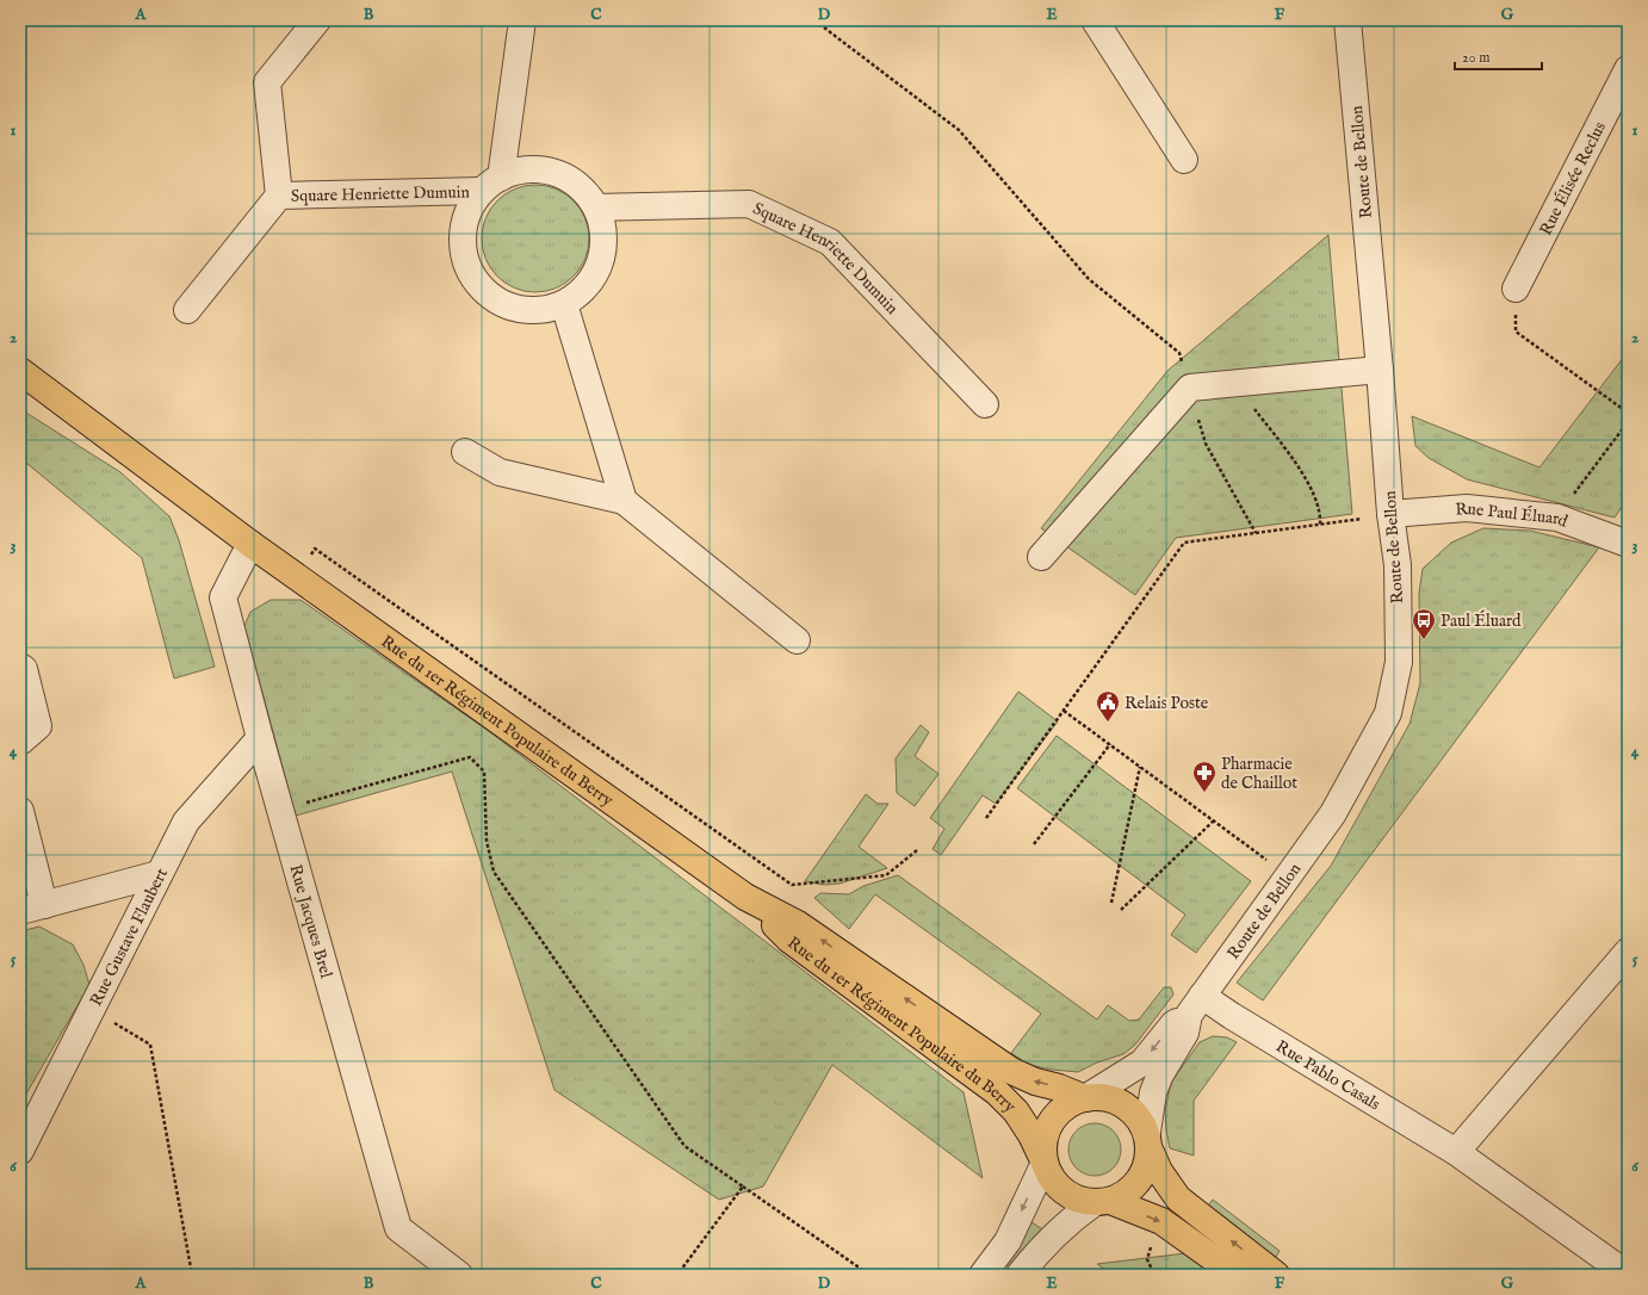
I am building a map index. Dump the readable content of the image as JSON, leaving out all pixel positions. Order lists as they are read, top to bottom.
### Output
{
  "streets": {
    "main road": ["Rue du 1er Régiment Populaire du Berry"],
    "street": [
      "Route de Bellon",
      "Rue Élisée Reclus",
      "Square Henriette Dumuin",
      "Rue Paul Éluard",
      "Rue Jacques Brel",
      "Rue Gustave Flaubert",
      "Rue Pablo Casals"
    ]
  },
  "crossings": [
    ["Route de Bellon", "Rue Paul Éluard"],
    ["Route de Bellon", "Rue du 1er Régiment Populaire du Berry"],
    ["Route de Bellon", "Rue Pablo Casals"],
    ["Rue du 1er Régiment Populaire du Berry", "Rue Jacques Brel"],
    ["Rue Jacques Brel", "Rue Gustave Flaubert"]
  ],
  "places": {
    "bus stop": ["Paul Éluard"],
    "public building": ["Relais Poste"],
    "pharmacy": ["Pharmacie de Chaillot"]
  },
  "scale_bar": "20 m",
  "grid": {
    "columns": [
      "A",
      "B",
      "C",
      "D",
      "E",
      "F",
      "G"
    ],
    "rows": [
      "1",
      "2",
      "3",
      "4",
      "5",
      "6"
    ]
  }
}
